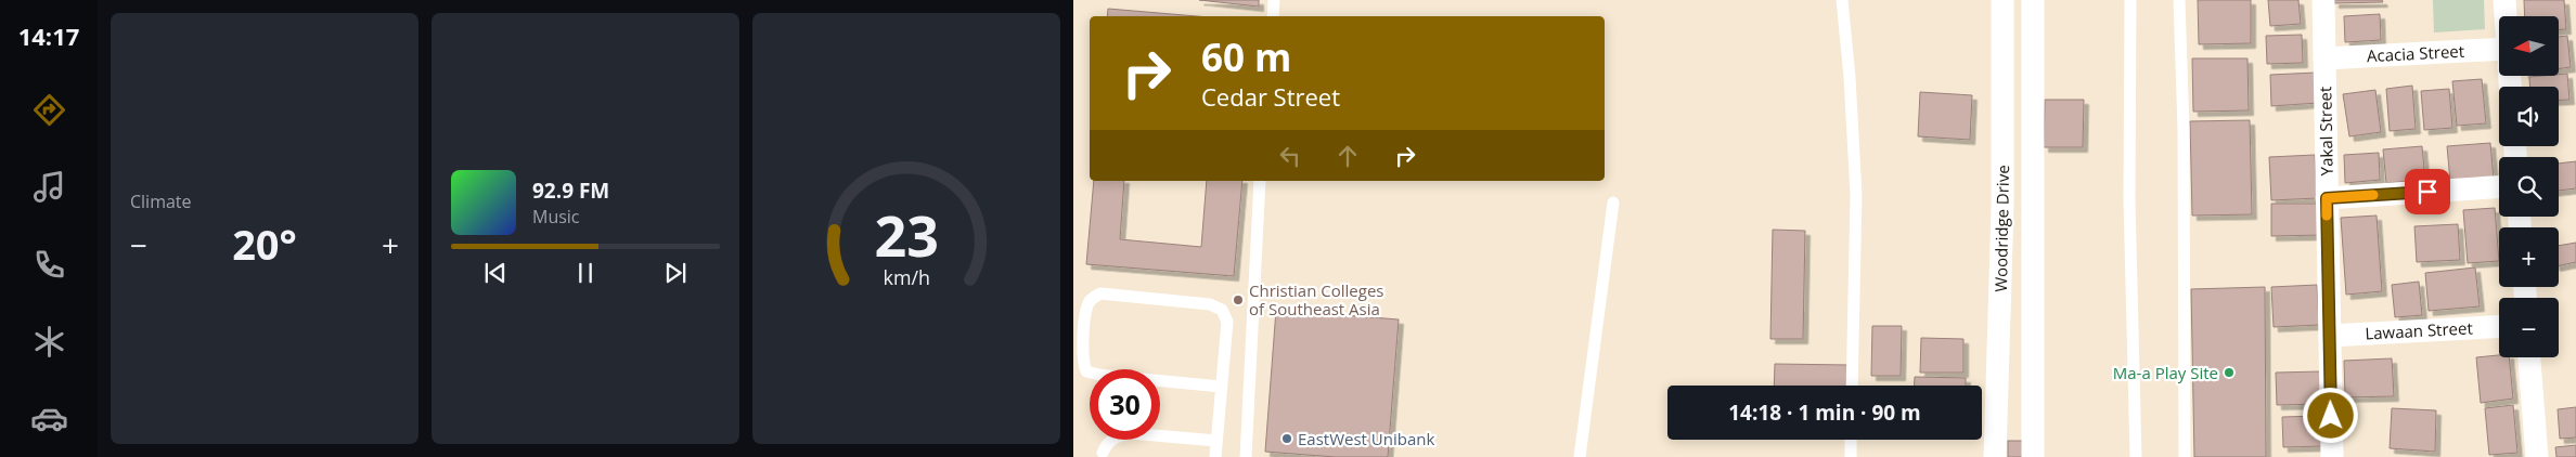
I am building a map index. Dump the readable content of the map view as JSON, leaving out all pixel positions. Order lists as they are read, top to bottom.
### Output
{
  "streets": {
    "street": [
      "Acacia Street",
      "Yakal Street",
      "Woodridge Drive",
      "Lawaan Street"
    ]
  },
  "crossings": [
    ["Acacia Street", "Yakal Street"],
    ["Yakal Street", "Lawaan Street"]
  ],
  "places": ["Christian Colleges of Southeast Asia", "Ma-a Play Site", "EastWest Unibank"],
  "north": "left",
  "page": {
    "tabs": "14:17",
    "tile": "Climate",
    "map_buttons": ["+", "−"],
    "turn": ["60 m", "Cedar Street"],
    "song": ["92.9 FM", "Music"],
    "heat": ["−", "20°", "+"],
    "limit": "30",
    "trip": "14:18 · 1 min · 90 m",
    "gauge": ["23", "km/h"]
  }
}
